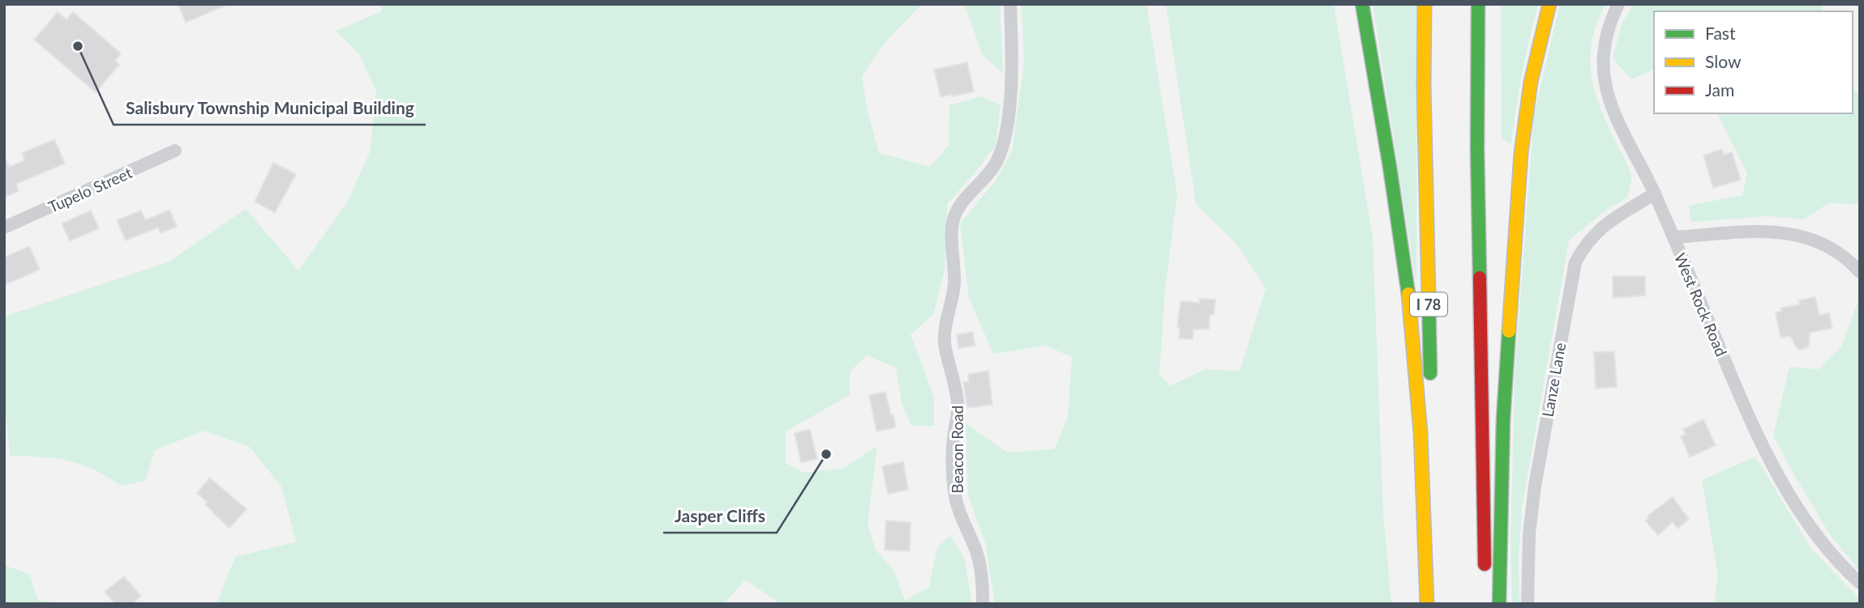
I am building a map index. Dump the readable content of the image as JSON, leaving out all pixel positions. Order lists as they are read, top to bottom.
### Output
{
  "streets": {
    "highway": ["I 78"],
    "street": [
      "Tupelo Street",
      "West Rock Road",
      "Lanze Lane",
      "Beacon Road"
    ]
  },
  "crossings": [
    ["West Rock Road", "Lanze Lane"]
  ],
  "places": ["Salisbury Township Municipal Building", "Jasper Cliffs"],
  "legend": ["Fast", "Slow", "Jam"]
}
